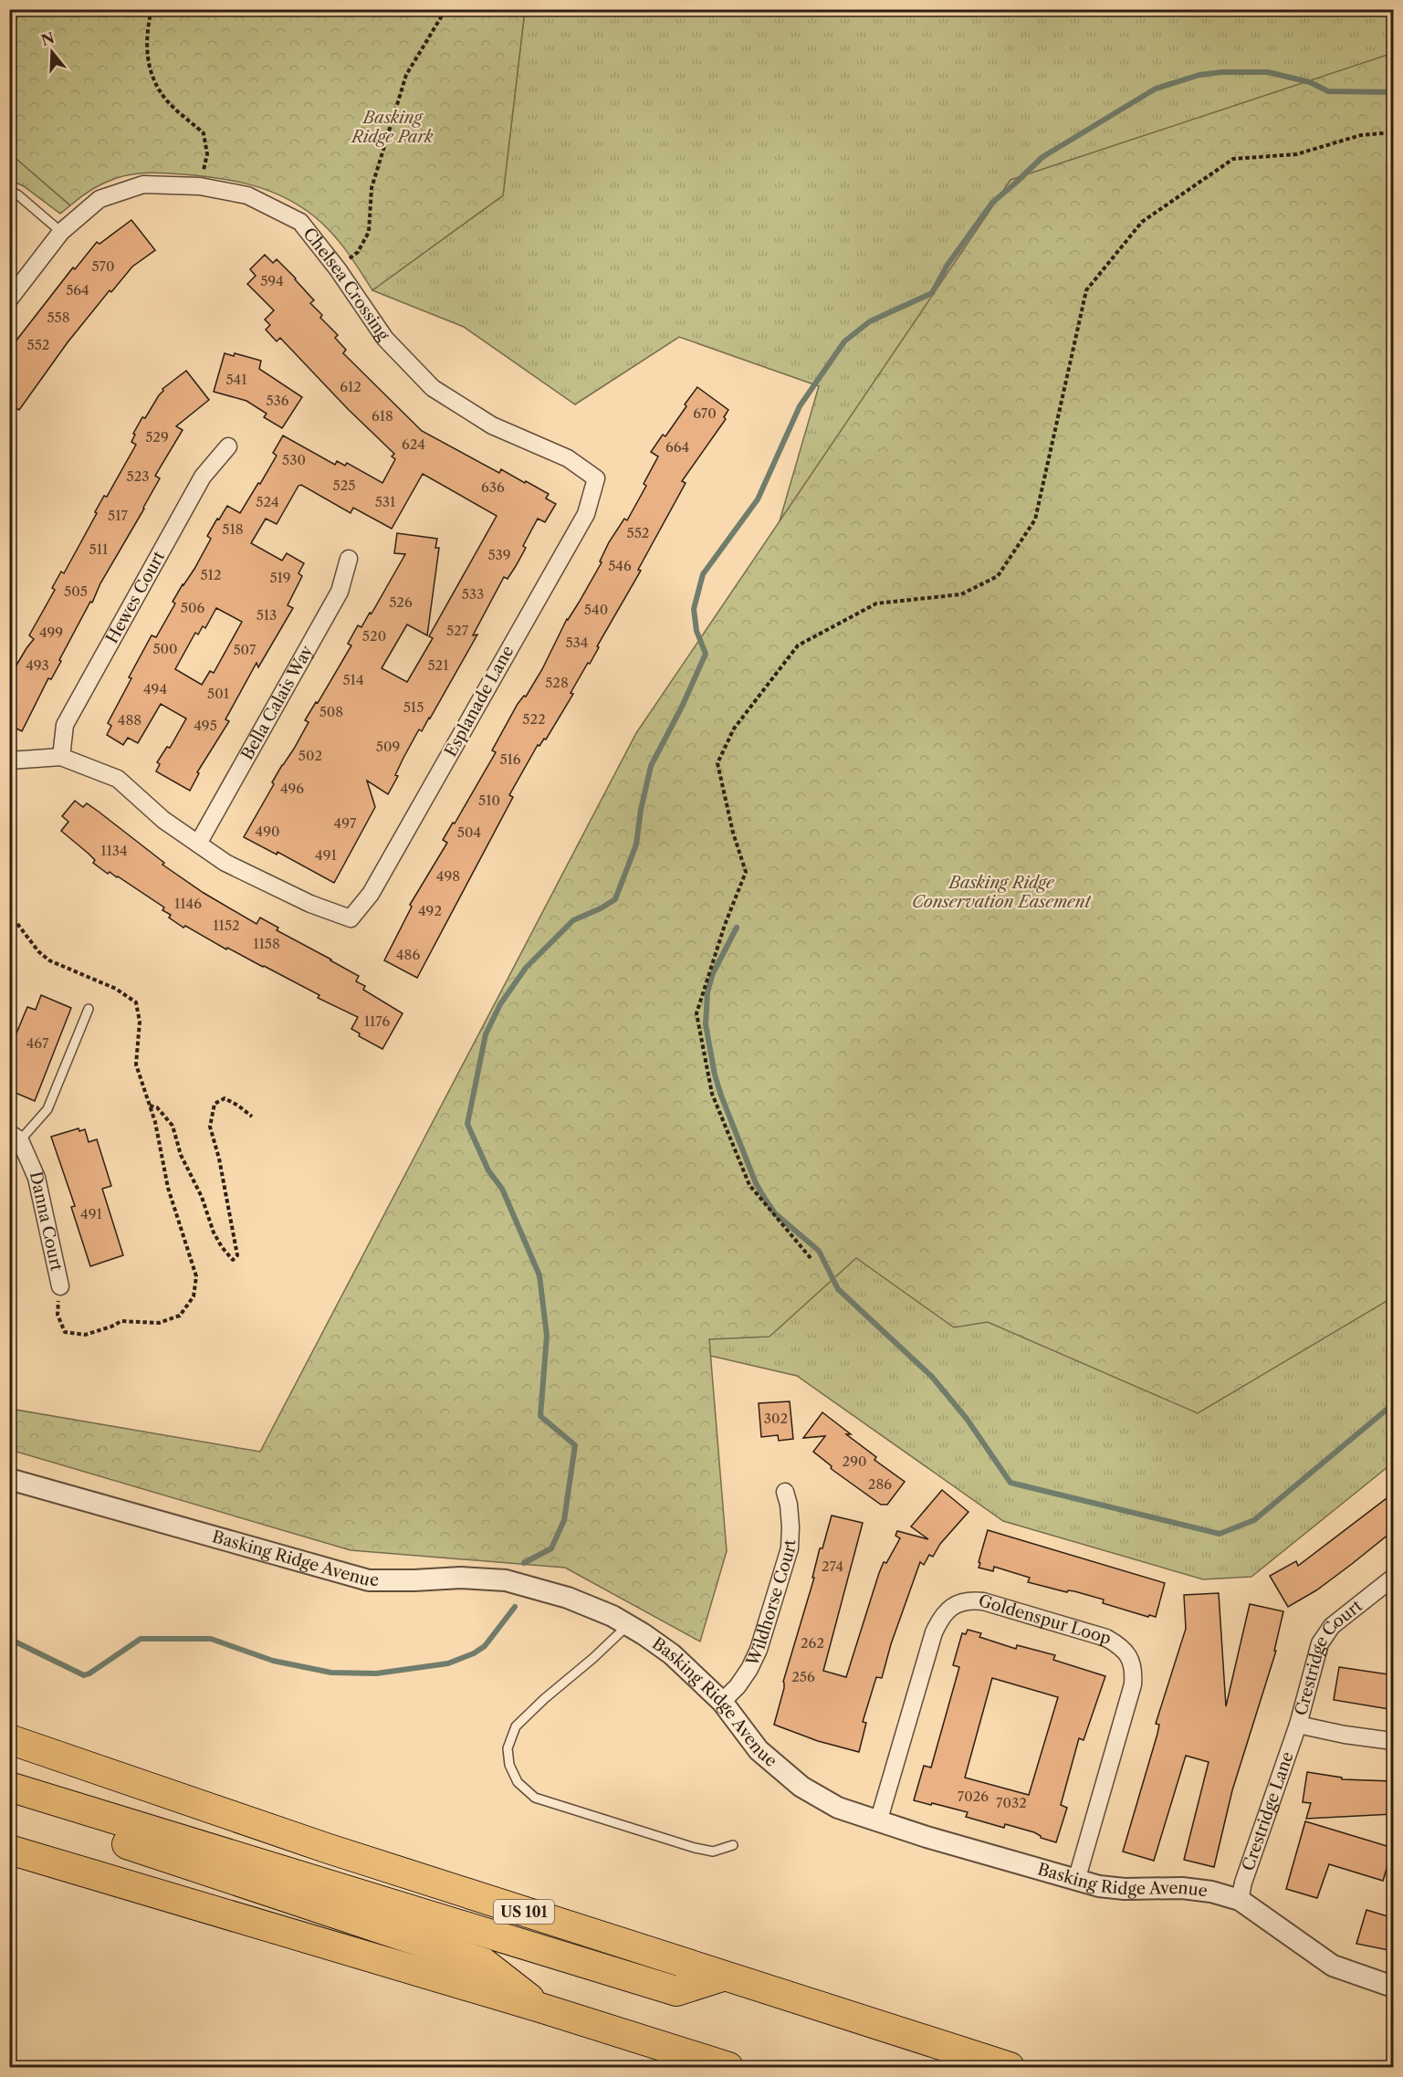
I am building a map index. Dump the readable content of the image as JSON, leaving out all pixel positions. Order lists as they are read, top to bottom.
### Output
{
  "streets": {
    "highway": ["US 101"],
    "street": [
      "Chelsea Crossing",
      "Hewes Court",
      "Esplanade Lane",
      "Bella Calais Way",
      "Danna Court",
      "Basking Ridge Avenue",
      "Wildhorse Court",
      "Goldenspur Loop",
      "Crestridge Court",
      "Crestridge Lane"
    ]
  },
  "crossings": [
    ["Chelsea Crossing", "Esplanade Lane"],
    ["Esplanade Lane", "Bella Calais Way"],
    ["Basking Ridge Avenue", "Wildhorse Court"],
    ["Basking Ridge Avenue", "Goldenspur Loop"],
    ["Basking Ridge Avenue", "Crestridge Lane"],
    ["Crestridge Court", "Crestridge Lane"]
  ],
  "parks": ["Basking Ridge Park", "Basking Ridge Conservation Easement"],
  "house_numbers": [
    "570",
    "594",
    "564",
    "558",
    "552",
    "541",
    "612",
    "536",
    "670",
    "618",
    "529",
    "624",
    "664",
    "530",
    "523",
    "525",
    "636",
    "524",
    "531",
    "517",
    "518",
    "552",
    "511",
    "539",
    "546",
    "512",
    "519",
    "505",
    "533",
    "526",
    "506",
    "540",
    "513",
    "527",
    "499",
    "520",
    "534",
    "500",
    "507",
    "493",
    "521",
    "514",
    "528",
    "494",
    "501",
    "515",
    "508",
    "522",
    "488",
    "495",
    "509",
    "502",
    "516",
    "496",
    "510",
    "497",
    "490",
    "504",
    "1134",
    "491",
    "498",
    "1146",
    "492",
    "1152",
    "1158",
    "486",
    "1176",
    "467",
    "491",
    "302",
    "290",
    "286",
    "274",
    "262",
    "256",
    "7026",
    "7032"
  ],
  "north": "top"
}
